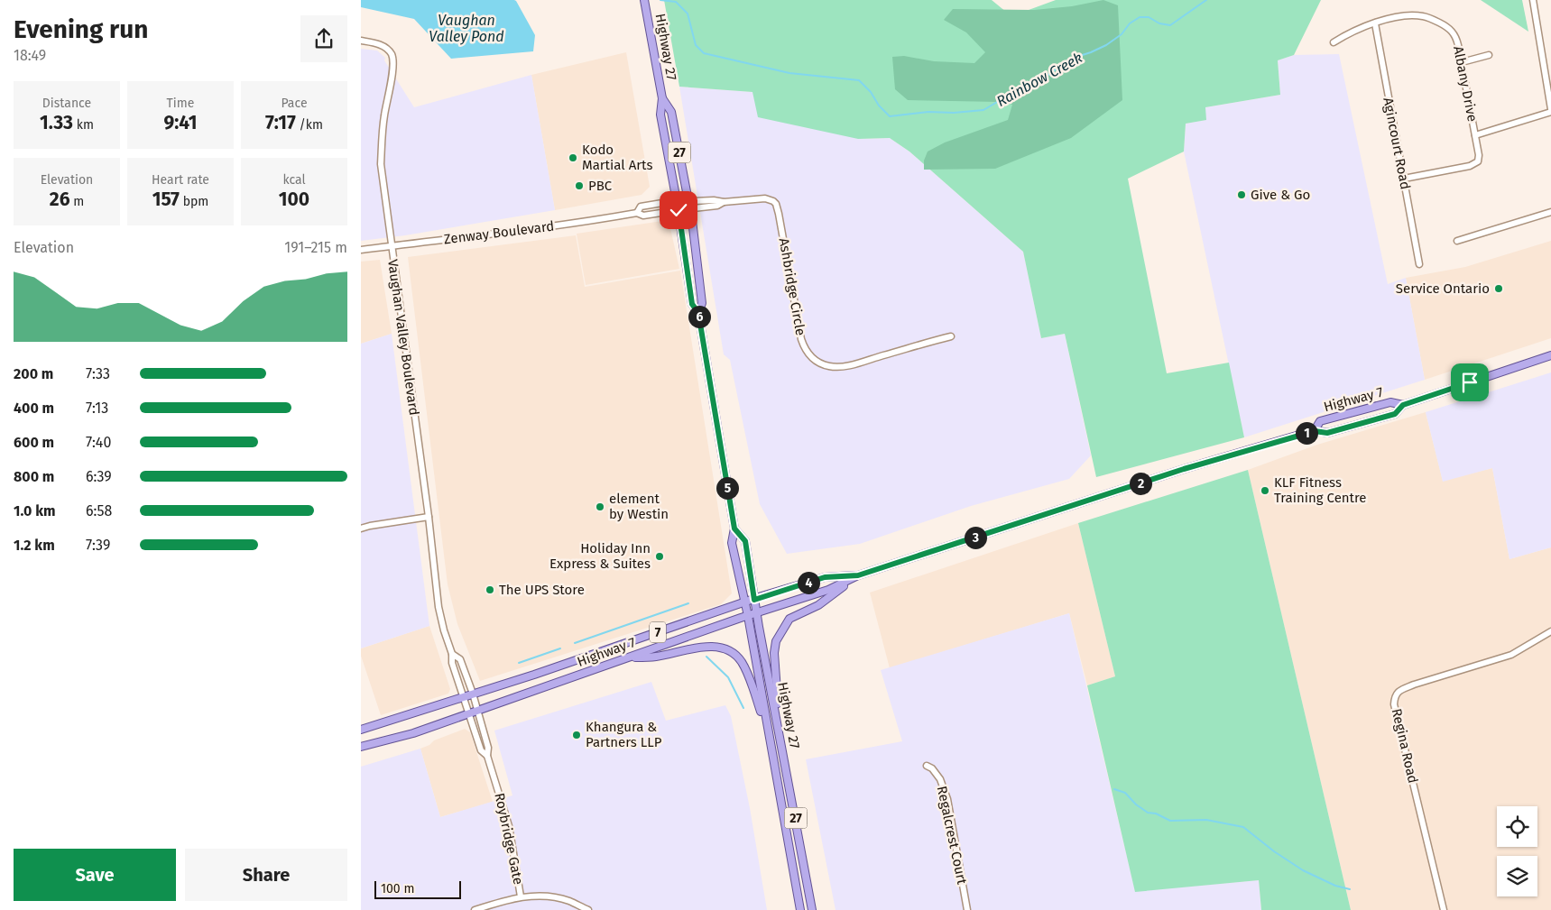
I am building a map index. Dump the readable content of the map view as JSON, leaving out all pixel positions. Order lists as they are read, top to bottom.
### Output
{
  "streets": {
    "main road": [
      "Highway 27",
      "27",
      "Highway 7",
      "7"
    ],
    "street": [
      "Albany Drive",
      "Agincourt Road",
      "Zenway Boulevard",
      "Ashbridge Circle",
      "Vaughan Valley Boulevard",
      "Regina Road",
      "Regalcrest Court",
      "Roybridge Gate"
    ]
  },
  "crossings": [
    ["Highway 27", "Zenway Boulevard"],
    ["Highway 27", "Ashbridge Circle"],
    ["Highway 27", "Highway 7"],
    ["Albany Drive", "Agincourt Road"],
    ["Zenway Boulevard", "Ashbridge Circle"],
    ["Zenway Boulevard", "Vaughan Valley Boulevard"],
    ["Vaughan Valley Boulevard", "Highway 7"],
    ["Vaughan Valley Boulevard", "Roybridge Gate"],
    ["Highway 7", "Roybridge Gate"]
  ],
  "water": ["Vaughan Valley Pond", "Rainbow Creek"],
  "places": [
    "Kodo Martial Arts",
    "PBC",
    "Give & Go",
    "Service Ontario",
    "KLF Fitness Training Centre",
    "element by Westin",
    "Holiday Inn Express & Suites",
    "The UPS Store",
    "Khangura & Partners LLP"
  ],
  "scale_bar": "100 m",
  "page": {
    "heading": ["Evening run", "18:49"],
    "stats": [
      ["Distance", "1.33 km"],
      ["Time", "9:41"],
      ["Pace", "7:17 /km"],
      ["Elevation", "26 m"],
      ["Heart rate", "157 bpm"],
      ["kcal", "100"]
    ],
    "chart": ["Elevation", "191–215 m"],
    "pins": [
      "6",
      "1",
      "2",
      "5",
      "3",
      "4"
    ],
    "list": [
      {
        "name": "200 m",
        "note": "7:33"
      },
      {
        "name": "400 m",
        "note": "7:13"
      },
      {
        "name": "600 m",
        "note": "7:40"
      },
      {
        "name": "800 m",
        "note": "6:39"
      },
      {
        "name": "1.0 km",
        "note": "6:58"
      },
      {
        "name": "1.2 km",
        "note": "7:39"
      }
    ],
    "buttons": ["Save", "Share"],
    "scale": "100 m"
  }
}
